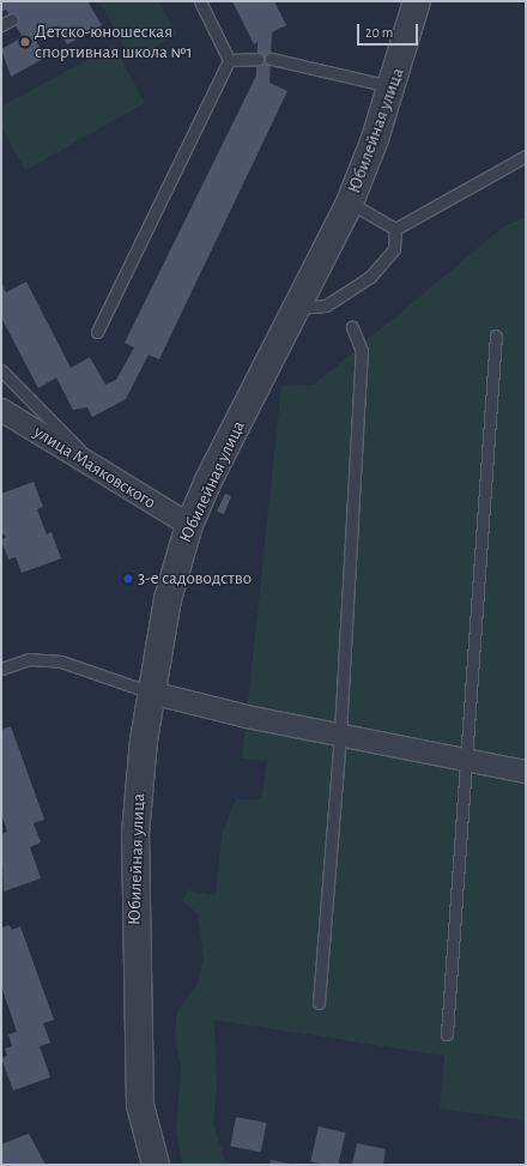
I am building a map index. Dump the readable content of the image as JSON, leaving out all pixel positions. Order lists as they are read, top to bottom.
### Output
{
  "streets": {
    "street": ["Юбилейная улица", "улица Маяковского"]
  },
  "crossings": [
    ["Юбилейная улица", "улица Маяковского"]
  ],
  "places": ["Детско-юношеская спортивная школа №1", "3-е садоводство"],
  "scale_bar": "20 m"
}
